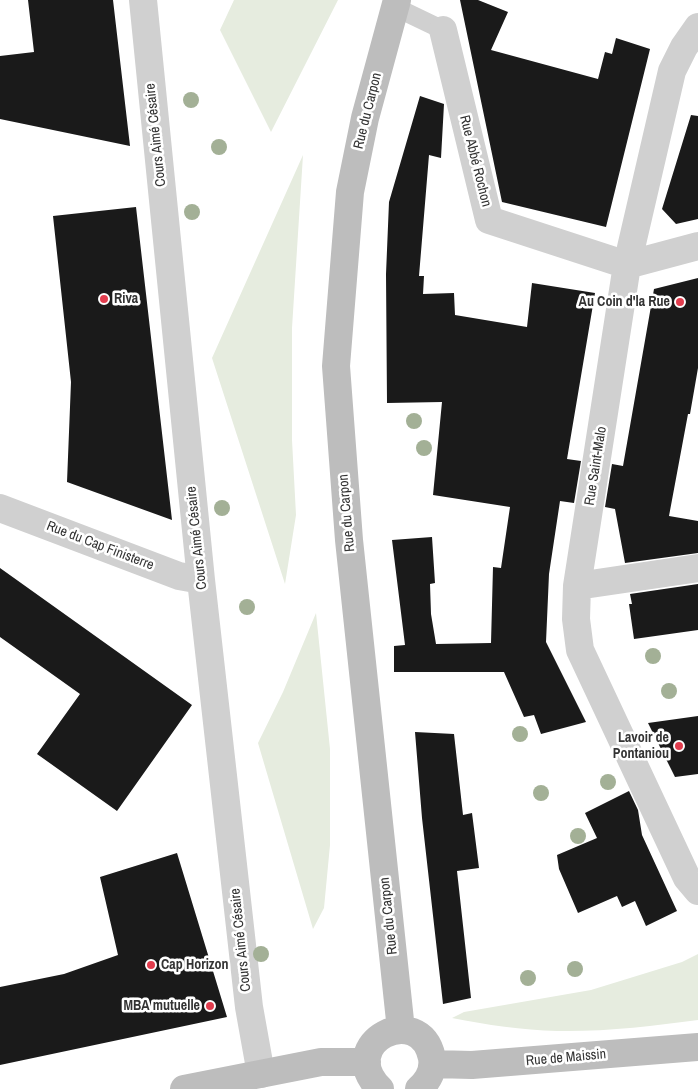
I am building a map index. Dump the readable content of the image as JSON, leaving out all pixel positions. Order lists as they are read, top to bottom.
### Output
{
  "streets": {
    "street": [
      "Rue du Carpon",
      "Cours Aimé Césaire",
      "Rue Abbé Rochon",
      "Rue Saint-Malo",
      "Rue du Cap Finisterre",
      "Rue de Maissin"
    ]
  },
  "crossings": [
    ["Rue du Carpon", "Rue Abbé Rochon"],
    ["Cours Aimé Césaire", "Rue du Cap Finisterre"],
    ["Rue Abbé Rochon", "Rue Saint-Malo"]
  ],
  "places": [
    "Riva",
    "Au Coin d'la Rue",
    "Lavoir de Pontaniou",
    "Cap Horizon",
    "MBA mutuelle"
  ]
}
